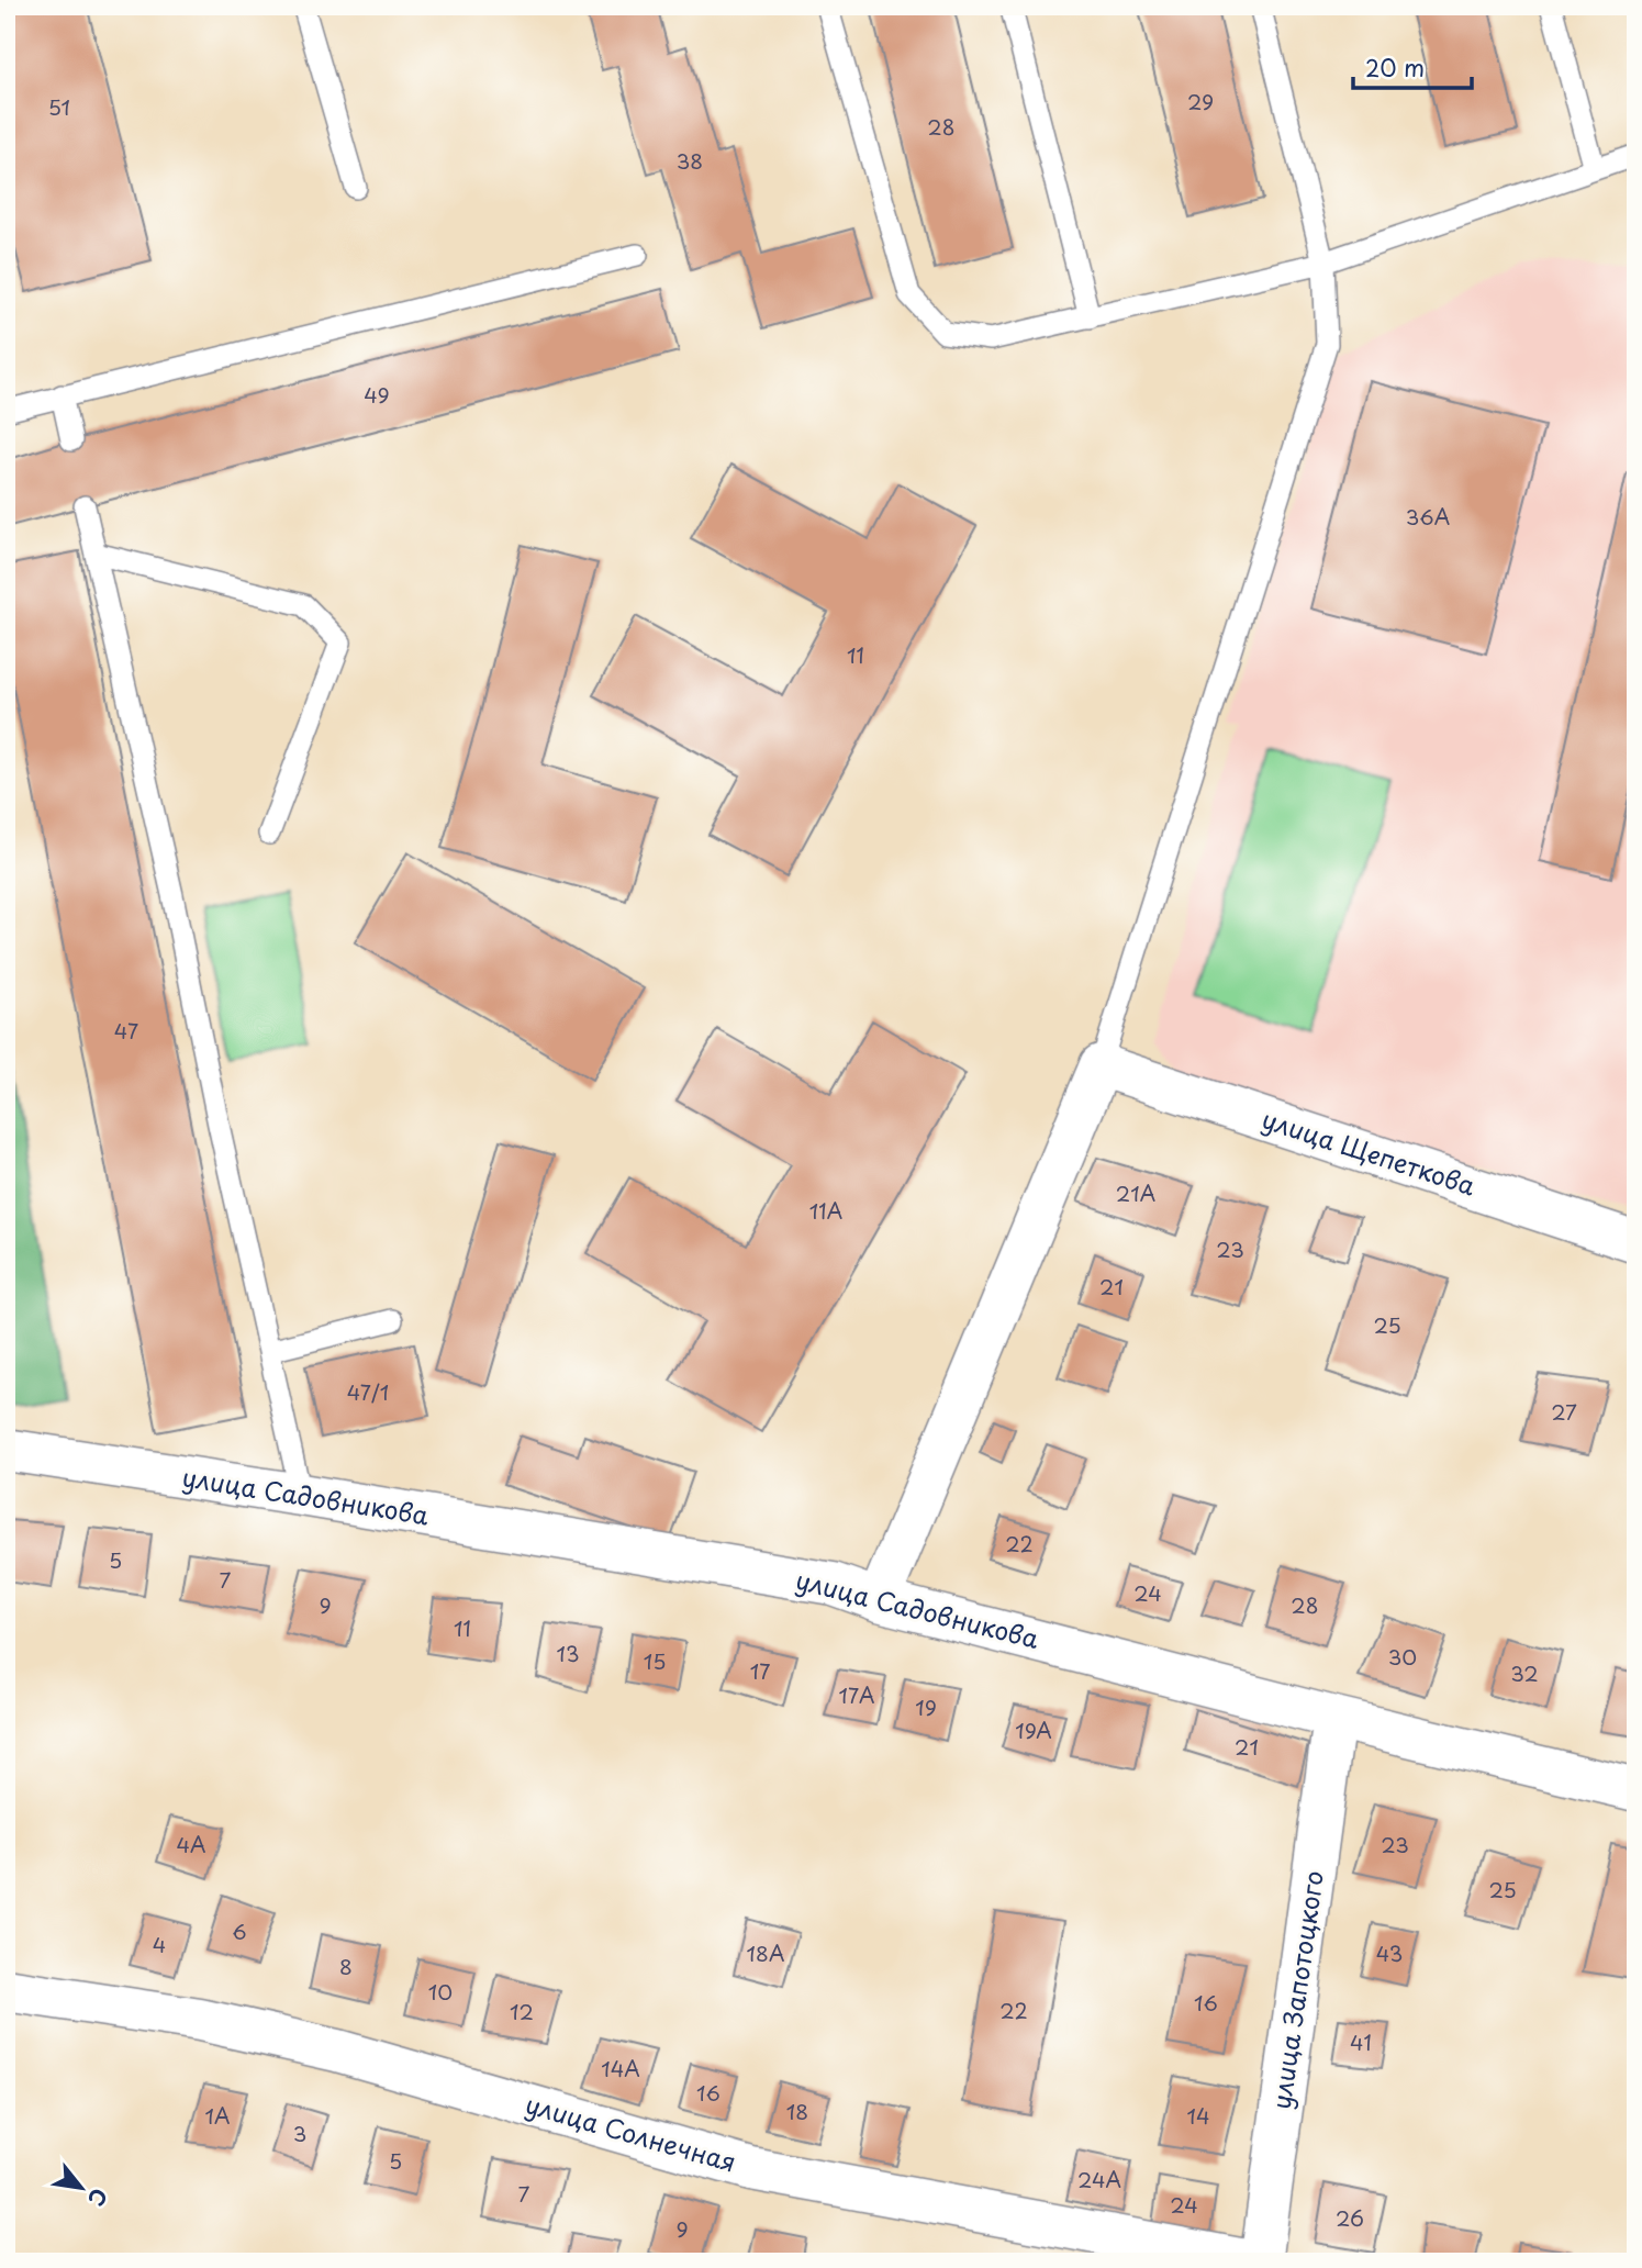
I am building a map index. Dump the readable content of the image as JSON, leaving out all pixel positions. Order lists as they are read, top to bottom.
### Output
{
  "streets": {
    "street": [
      "улица Щепеткова",
      "улица Садовникова",
      "улица Запотоцкого",
      "улица Солнечная"
    ]
  },
  "crossings": [
    ["улица Садовникова", "улица Запотоцкого"],
    ["улица Запотоцкого", "улица Солнечная"]
  ],
  "house_numbers": [
    "29",
    "51",
    "28",
    "38",
    "49",
    "36А",
    "11",
    "47",
    "21А",
    "11А",
    "23",
    "21",
    "25",
    "47/1",
    "27",
    "22",
    "5",
    "7",
    "24",
    "9",
    "28",
    "11",
    "13",
    "30",
    "15",
    "17",
    "32",
    "17А",
    "19",
    "19А",
    "21",
    "4А",
    "23",
    "25",
    "6",
    "4",
    "18А",
    "43",
    "8",
    "10",
    "16",
    "22",
    "12",
    "41",
    "14А",
    "16",
    "18",
    "1А",
    "14",
    "3",
    "5",
    "24А",
    "7",
    "24",
    "26",
    "9"
  ],
  "scale_bar": "20 m",
  "north": "bottom right"
}
